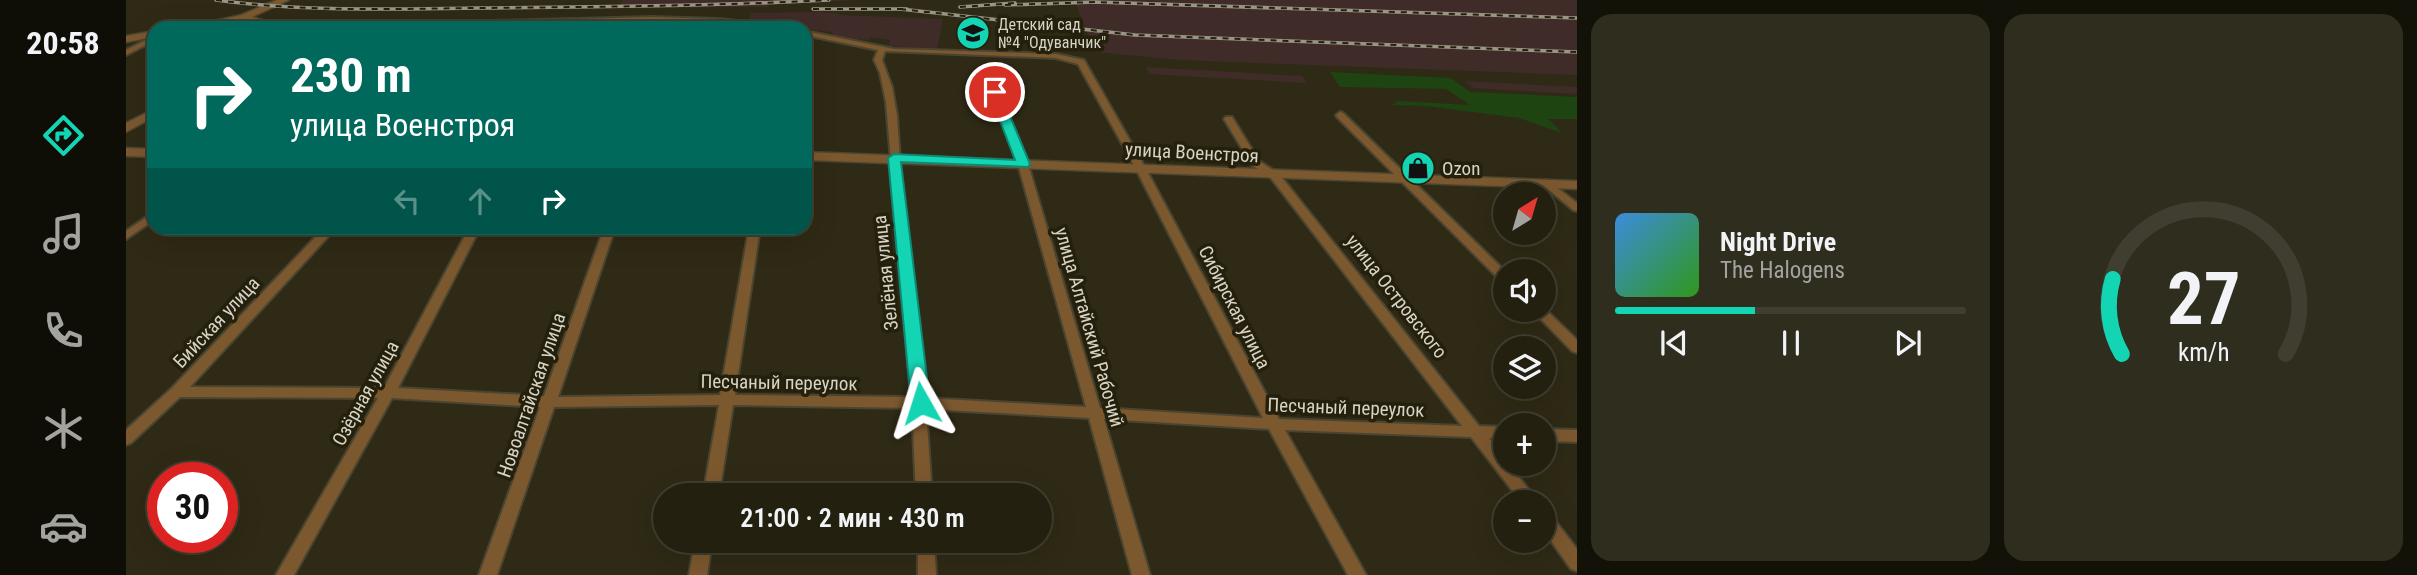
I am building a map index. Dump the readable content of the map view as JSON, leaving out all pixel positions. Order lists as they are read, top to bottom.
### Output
{
  "streets": {
    "street": [
      "улица Военстроя",
      "Зелёная улица",
      "улица Островского",
      "Сибирская улица",
      "Бийская улица",
      "улица Алтайский Рабочий",
      "Песчаный переулок",
      "Озёрная улица",
      "Новоалтайская улица"
    ]
  },
  "crossings": [
    ["улица Военстроя", "Зелёная улица"],
    ["улица Военстроя", "улица Островского"],
    ["улица Военстроя", "Сибирская улица"],
    ["улица Военстроя", "улица Алтайский Рабочий"],
    ["Зелёная улица", "Сибирская улица"],
    ["Зелёная улица", "Песчаный переулок"],
    ["улица Островского", "Песчаный переулок"],
    ["Сибирская улица", "Песчаный переулок"],
    ["Бийская улица", "Песчаный переулок"],
    ["улица Алтайский Рабочий", "Песчаный переулок"],
    ["Песчаный переулок", "Озёрная улица"],
    ["Песчаный переулок", "Новоалтайская улица"]
  ],
  "places": {
    "school or university": ["Детский сад №4 \"Одуванчик\""],
    "shop": ["Ozon"]
  },
  "north": "top right",
  "page": {
    "tabs": "20:58",
    "turn": ["230 m", "улица Военстроя"],
    "map_buttons": ["+", "−"],
    "song": ["Night Drive", "The Halogens"],
    "limit": "30",
    "trip": "21:00 · 2 мин · 430 m",
    "gauge": ["27", "km/h"]
  }
}
